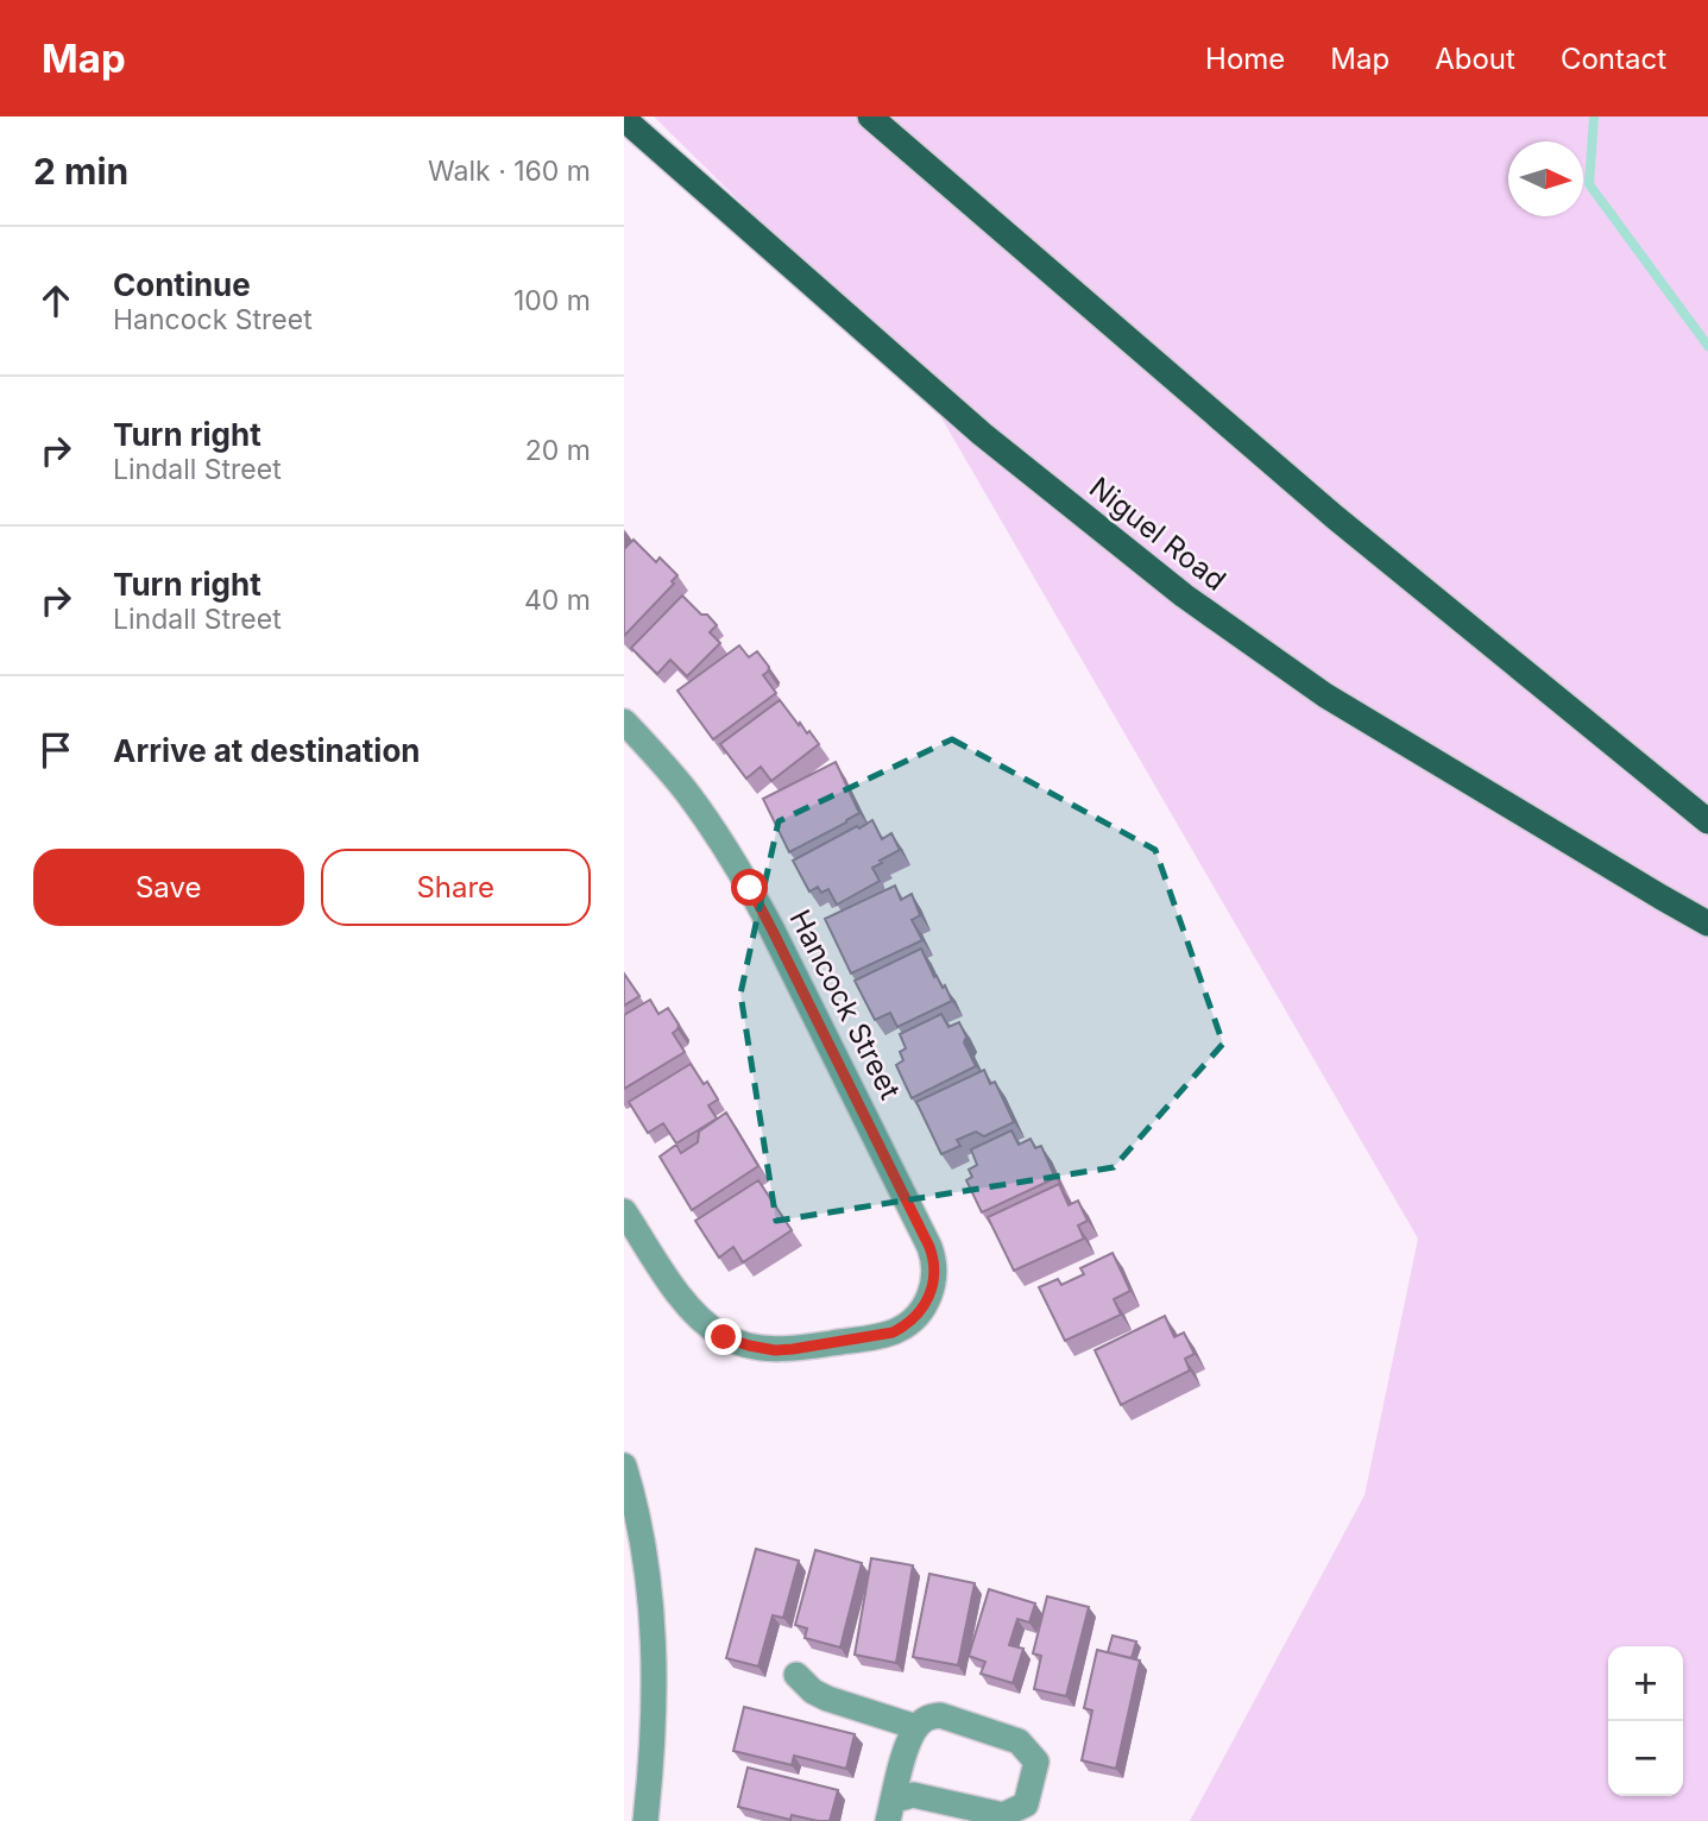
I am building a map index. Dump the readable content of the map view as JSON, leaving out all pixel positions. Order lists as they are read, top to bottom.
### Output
{
  "streets": {
    "main road": ["Niguel Road"],
    "street": ["Hancock Street"]
  },
  "north": "right",
  "page": {
    "header": "Map",
    "nav": [
      "Home",
      "Map",
      "About",
      "Contact"
    ],
    "heading": ["2 min", "Walk · 160 m"],
    "list": [
      ["Continue", "Hancock Street", "100 m"],
      ["Turn right", "Lindall Street", "20 m"],
      ["Turn right", "Lindall Street", "40 m"],
      "Arrive at destination"
    ],
    "buttons": ["Save", "Share"],
    "map_buttons": ["+", "−"]
  }
}
